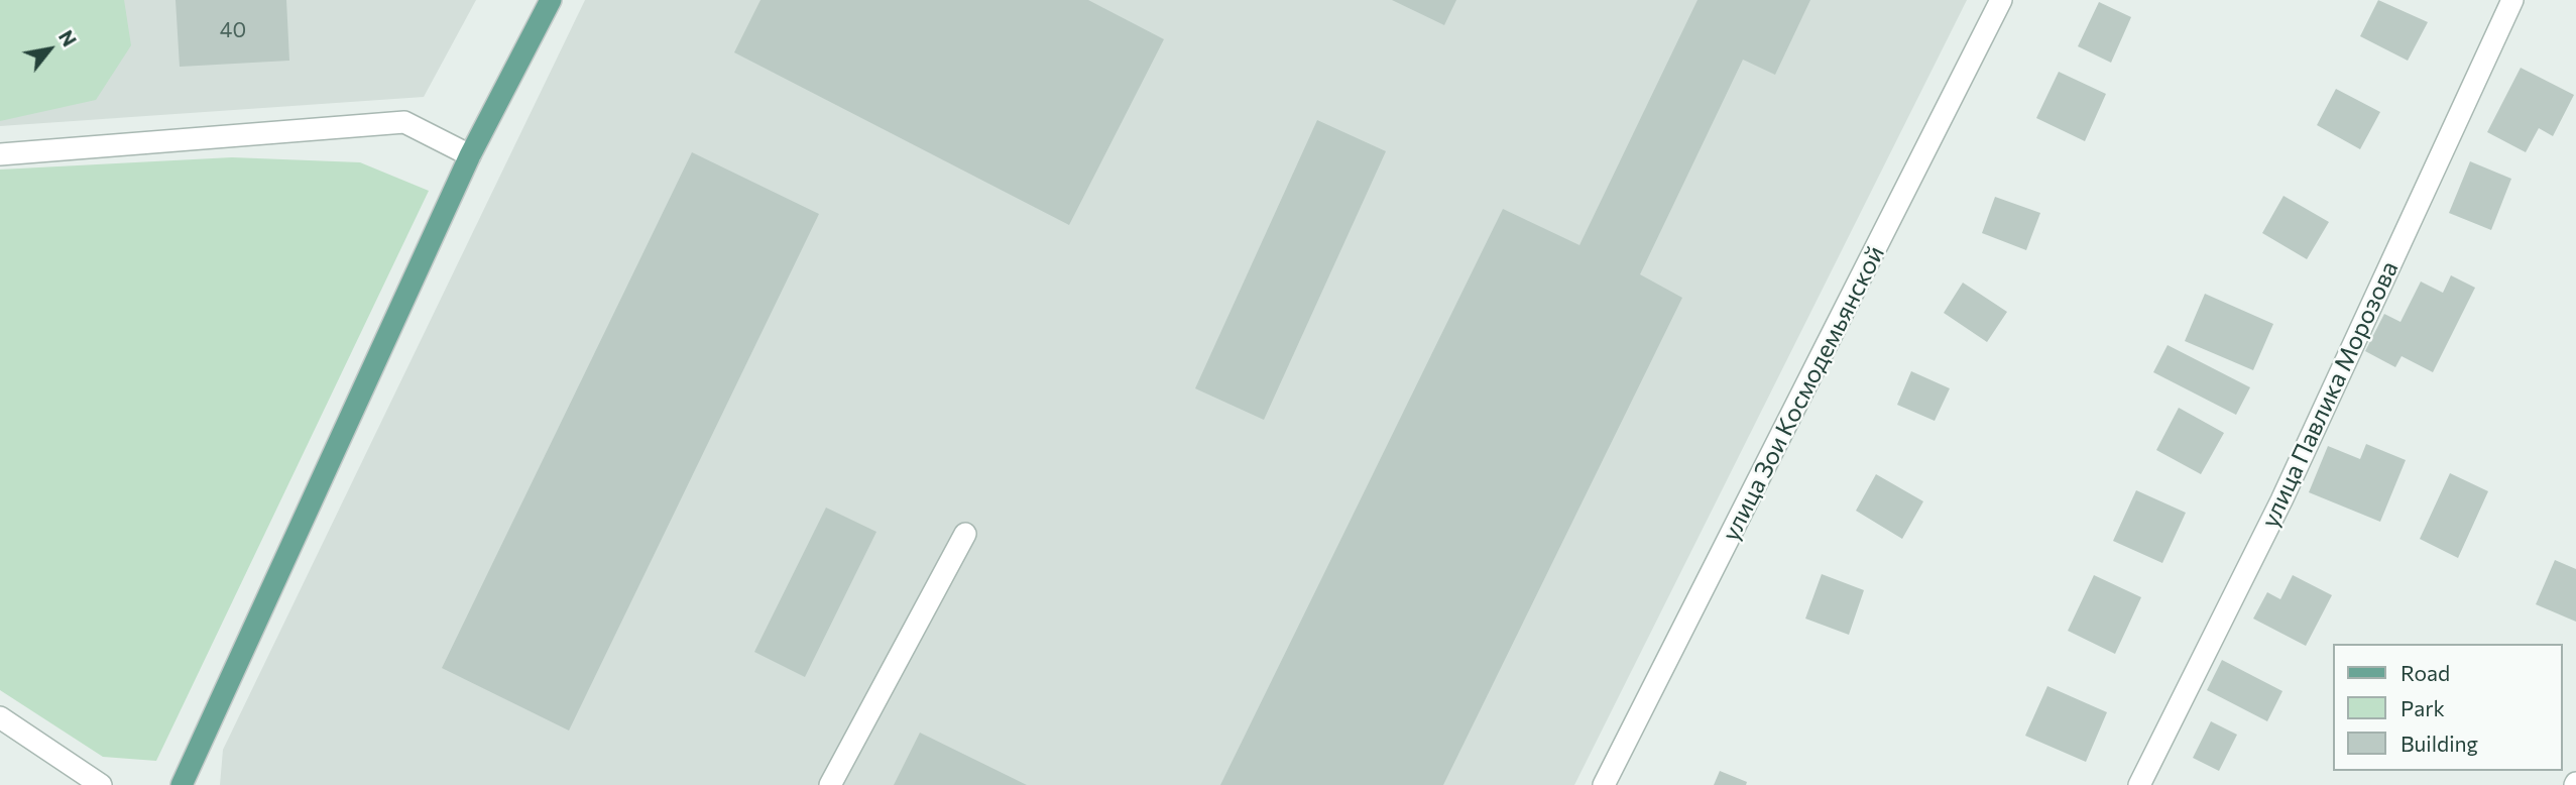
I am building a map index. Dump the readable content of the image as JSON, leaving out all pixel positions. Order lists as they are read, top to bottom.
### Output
{
  "streets": {
    "street": ["улица Зои Космодемьянской", "улица Павлика Морозова"]
  },
  "house_numbers": ["40"],
  "legend": ["Road", "Park", "Building"],
  "north": "top right"
}
